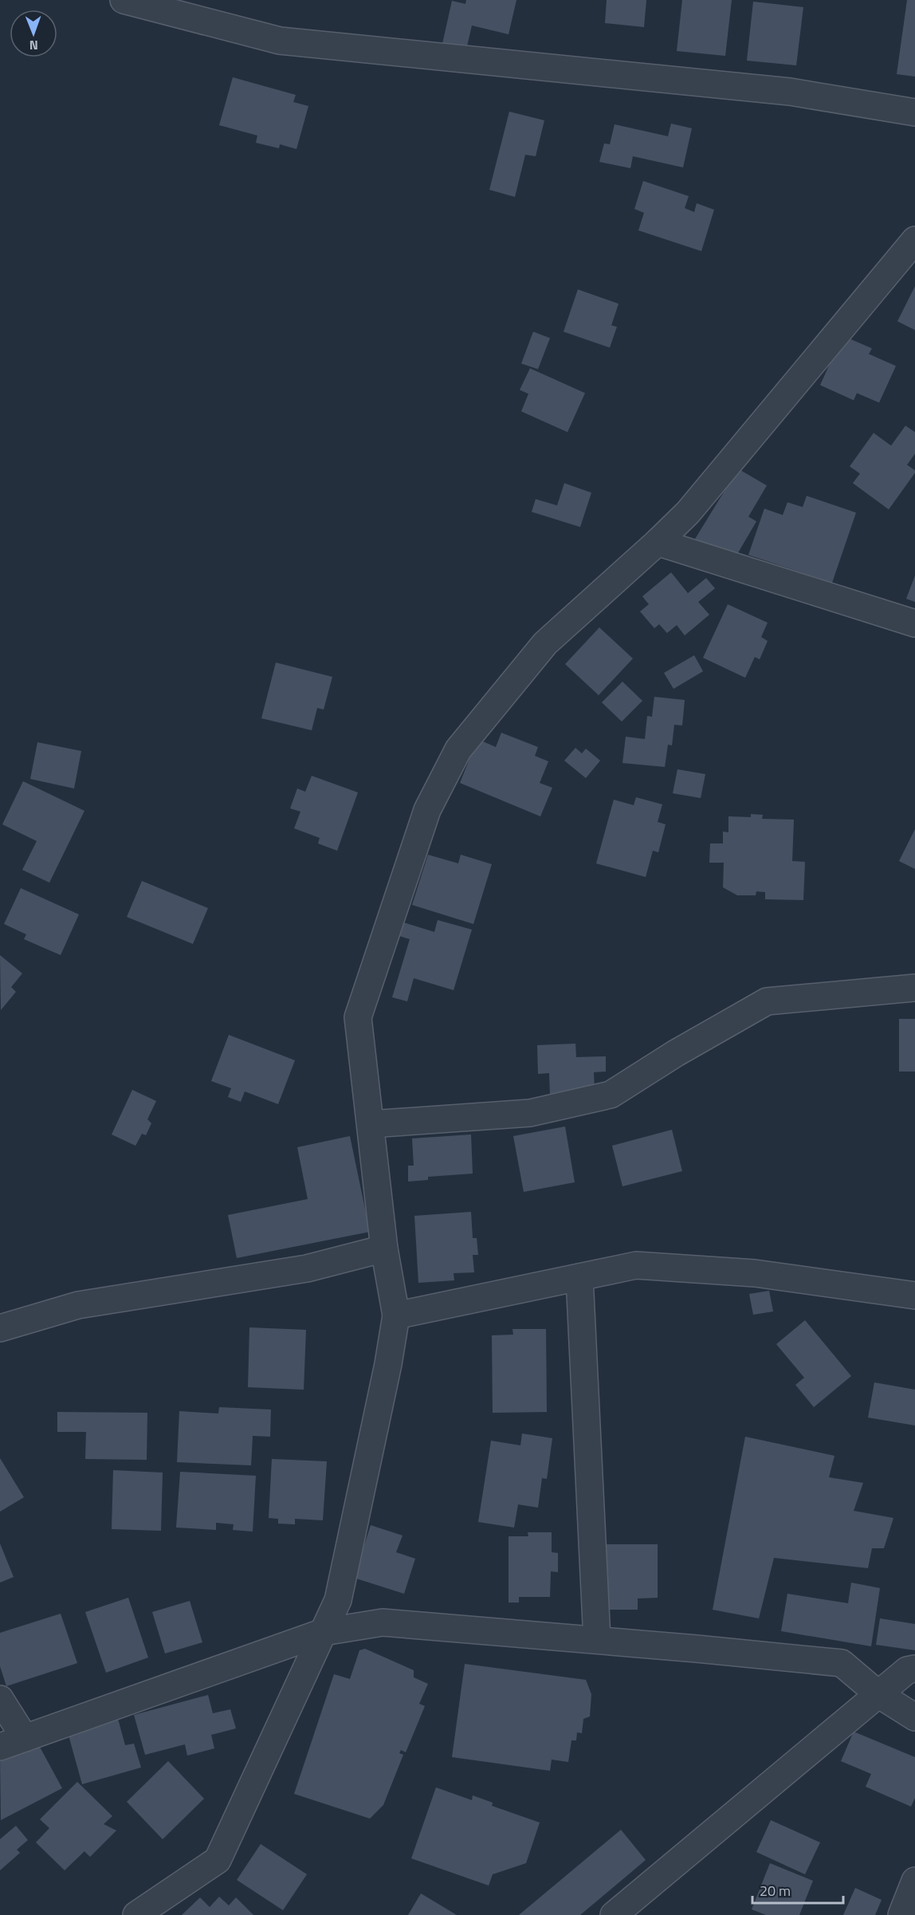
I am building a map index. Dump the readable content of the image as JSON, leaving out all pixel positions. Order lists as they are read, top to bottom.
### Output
{
  "scale_bar": "20 m",
  "north": "bottom"
}
